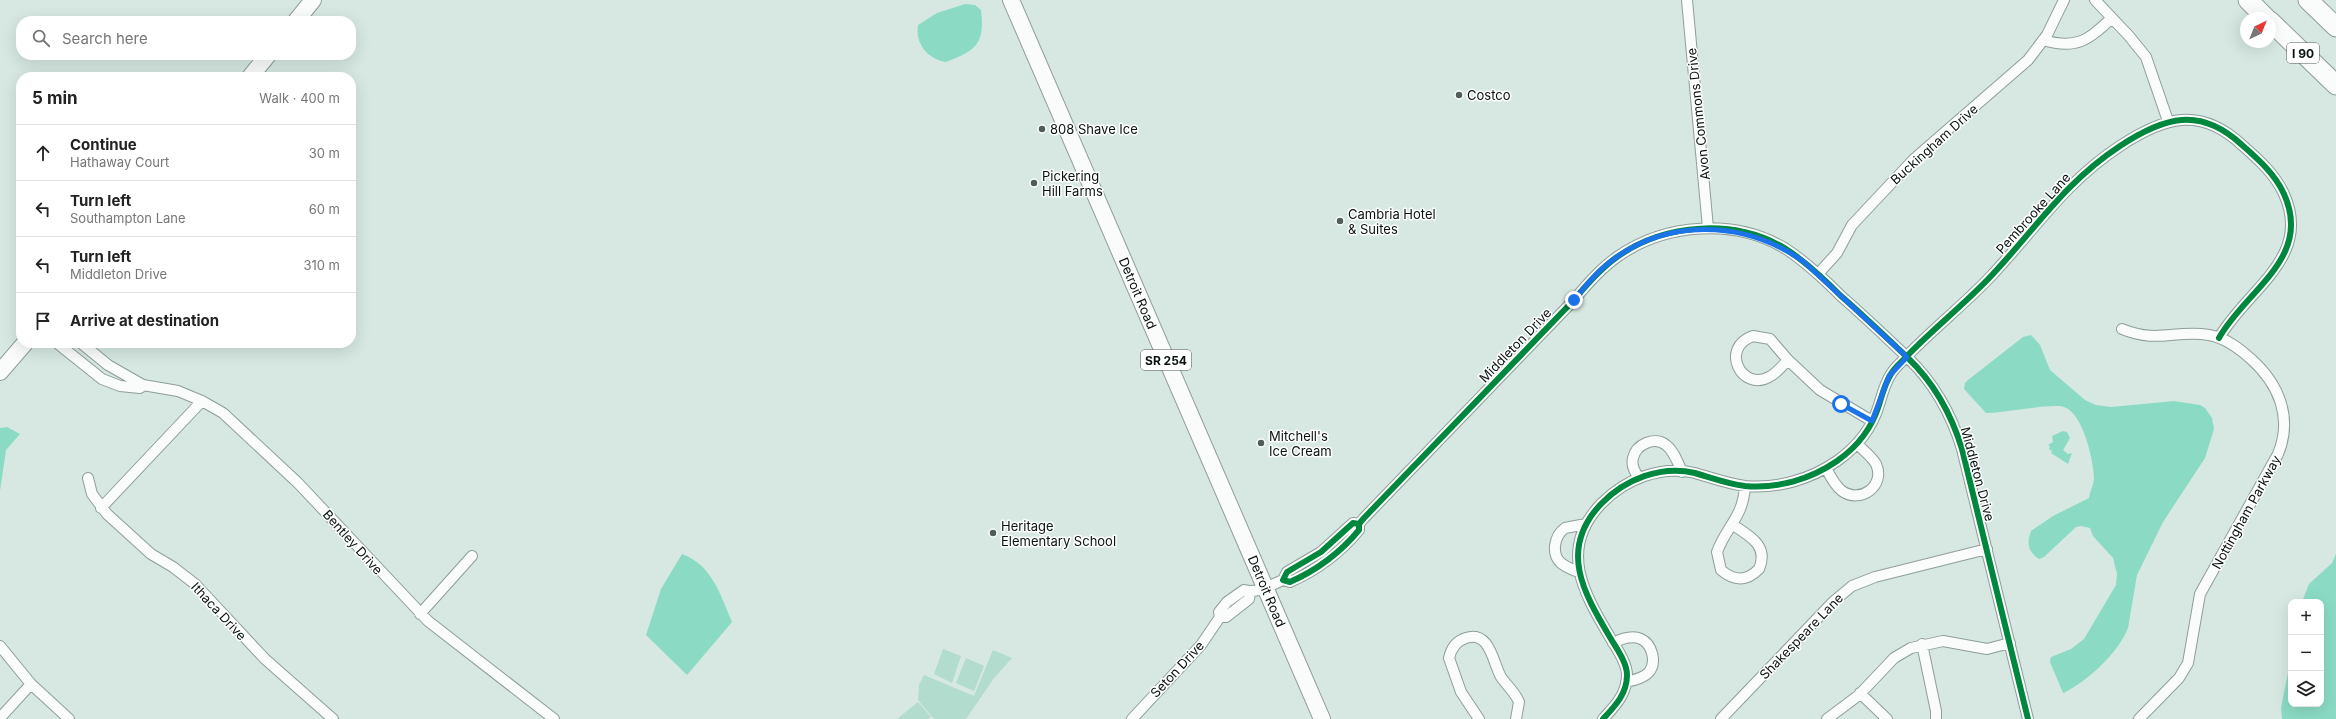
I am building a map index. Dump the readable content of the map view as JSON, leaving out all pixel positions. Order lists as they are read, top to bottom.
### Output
{
  "streets": {
    "highway": ["I 90"],
    "main road": ["Detroit Road", "SR 254"],
    "street": [
      "Avon Commons Drive",
      "Buckingham Drive",
      "Pembrooke Lane",
      "Middleton Drive",
      "Nottingham Parkway",
      "Bentley Drive",
      "Ithaca Drive",
      "Shakespeare Lane",
      "Seton Drive"
    ]
  },
  "crossings": [
    ["Avon Commons Drive", "Middleton Drive"],
    ["Buckingham Drive", "Middleton Drive"],
    ["Pembrooke Lane", "Middleton Drive"],
    ["Pembrooke Lane", "Nottingham Parkway"],
    ["Detroit Road", "Middleton Drive"],
    ["Detroit Road", "Seton Drive"],
    ["Middleton Drive", "Shakespeare Lane"],
    ["Middleton Drive", "Seton Drive"]
  ],
  "places": [
    "Costco",
    "808 Shave Ice",
    "Pickering Hill Farms",
    "Cambria Hotel & Suites",
    "Mitchell's Ice Cream",
    "Heritage Elementary School"
  ],
  "north": "top right",
  "page": {
    "search": "Search here",
    "heading": ["5 min", "Walk · 400 m"],
    "list": [
      ["Continue", "Hathaway Court", "30 m"],
      ["Turn left", "Southampton Lane", "60 m"],
      ["Turn left", "Middleton Drive", "310 m"],
      "Arrive at destination"
    ],
    "map_buttons": ["+", "−"]
  }
}
